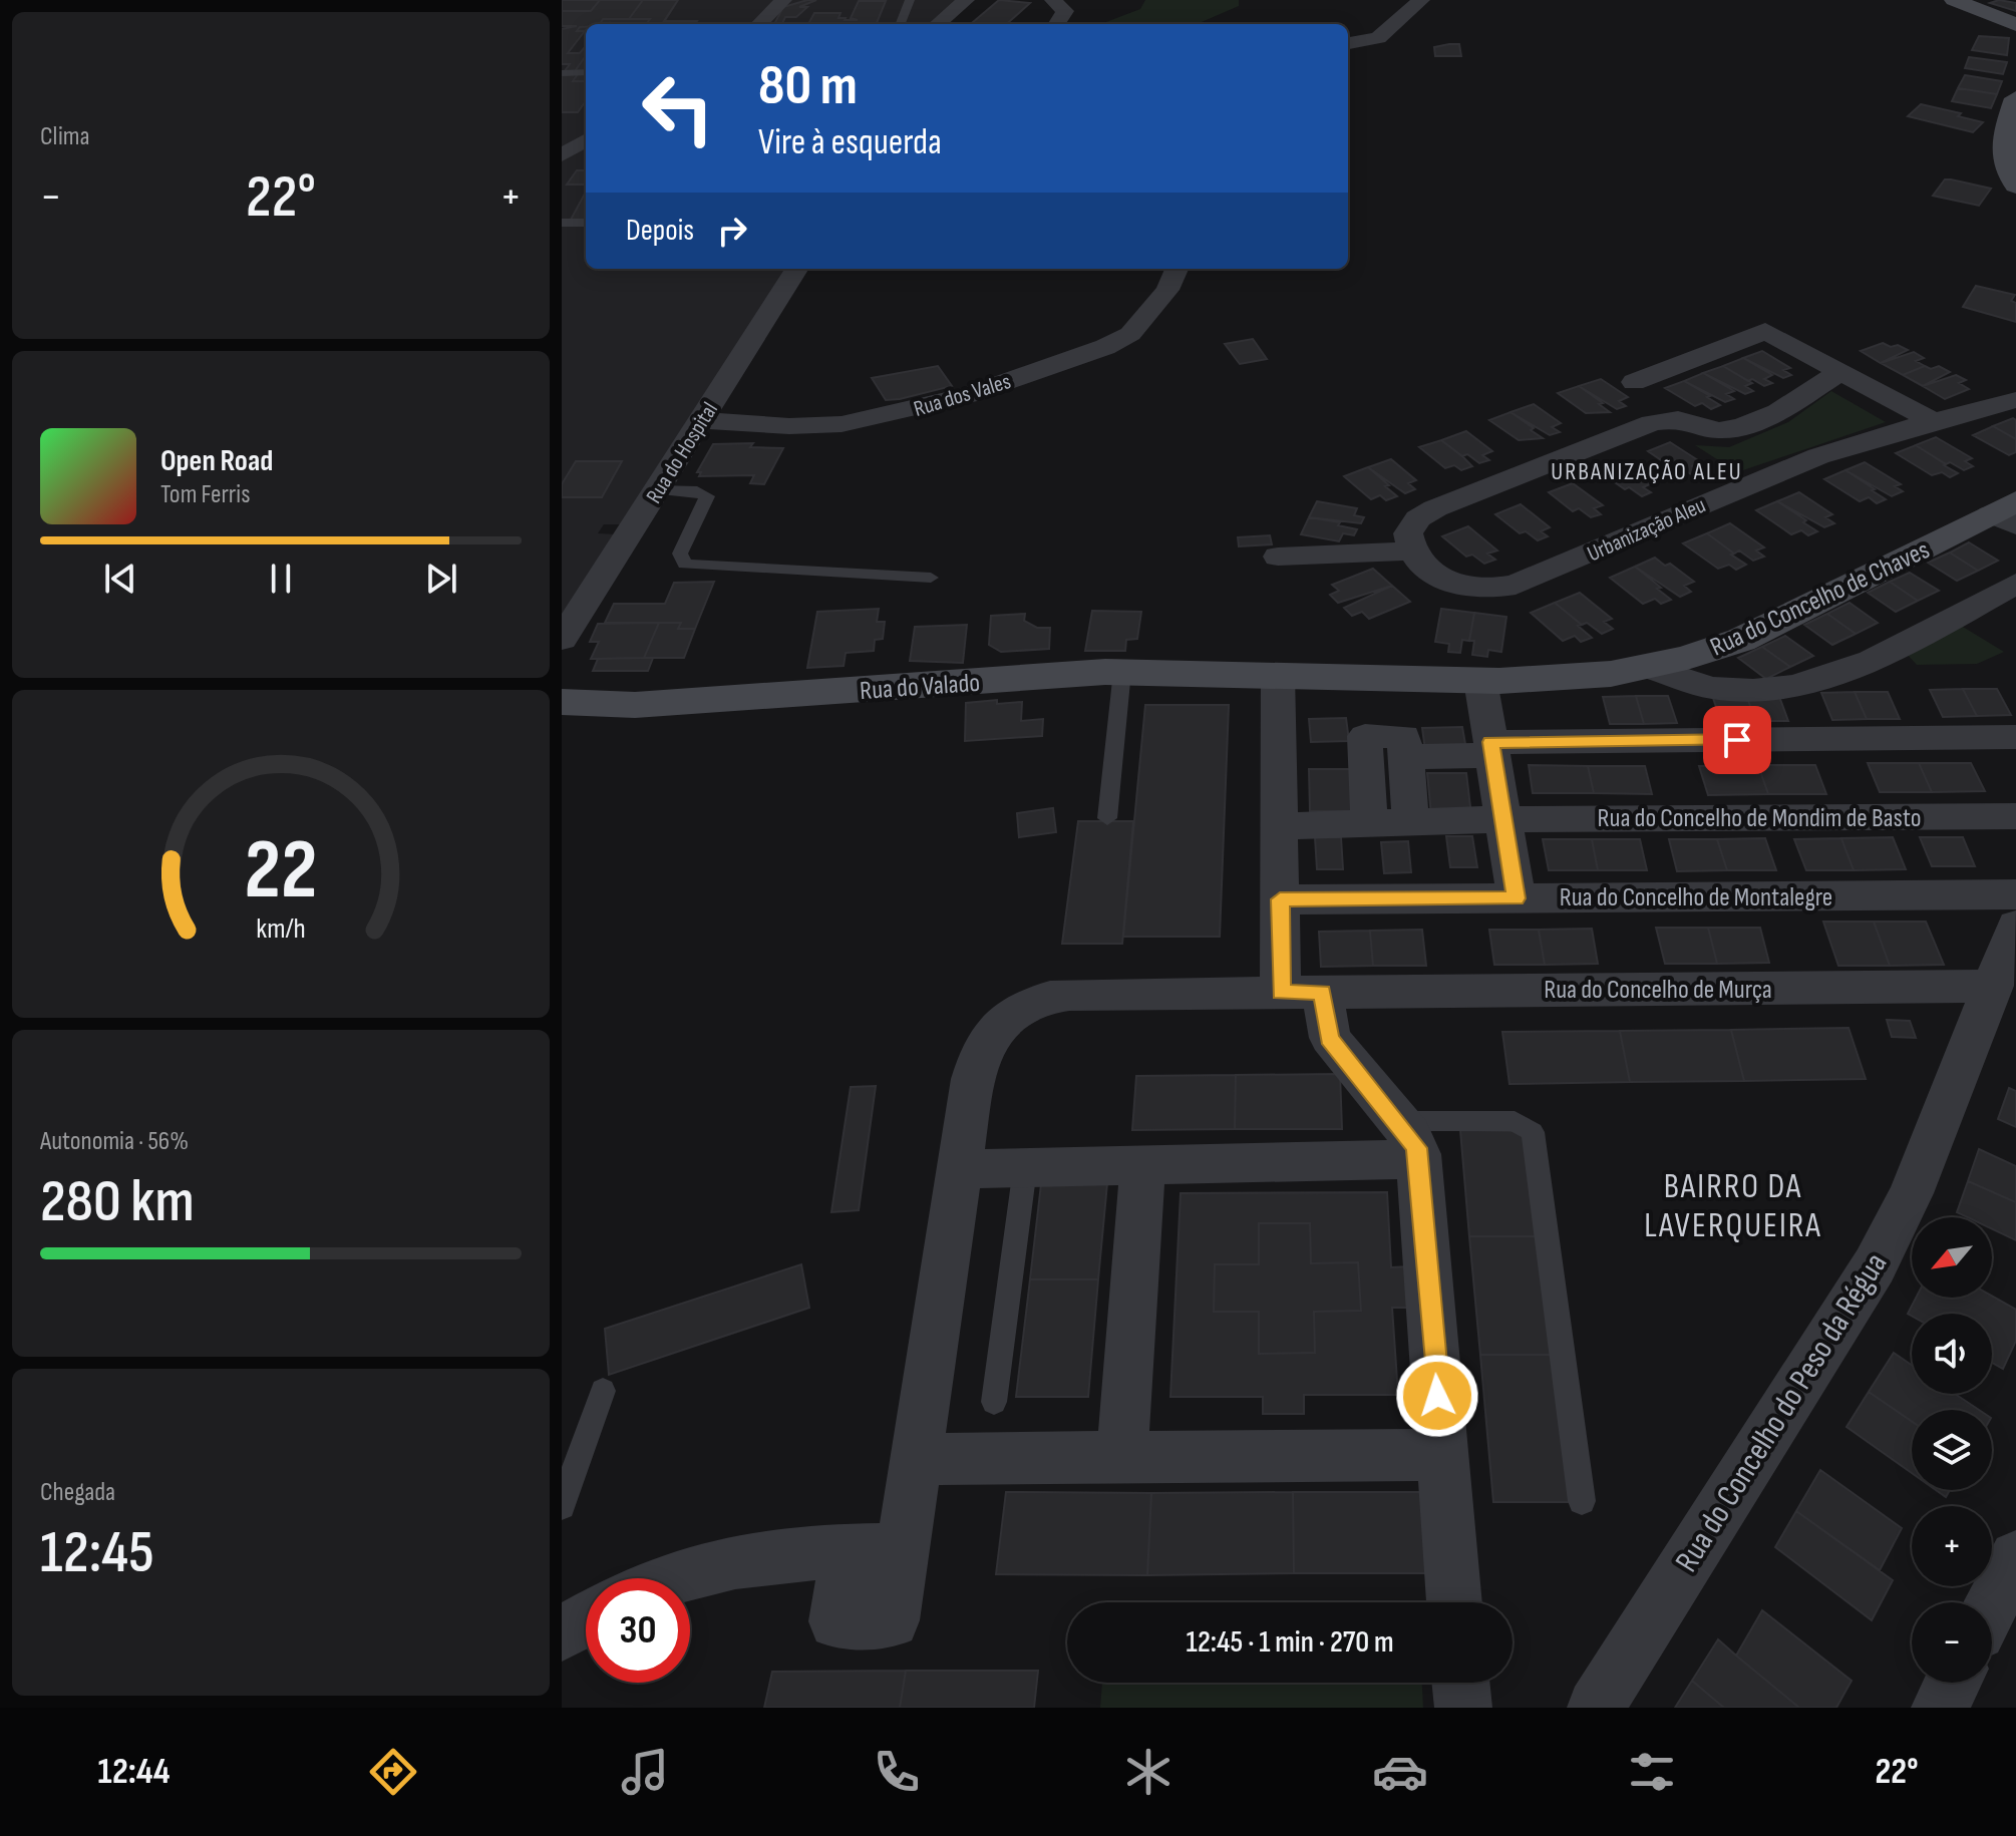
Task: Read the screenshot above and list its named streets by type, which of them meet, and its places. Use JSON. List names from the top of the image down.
{
  "streets": {
    "street": [
      "Rua dos Vales",
      "Rua do Hospital",
      "Urbanização Aleu",
      "Rua do Concelho de Chaves",
      "Rua do Valado",
      "Rua do Concelho de Mondim de Basto",
      "Rua do Concelho de Montalegre",
      "Rua do Concelho de Murça",
      "Rua do Concelho do Peso da Régua"
    ]
  },
  "crossings": [
    ["Rua dos Vales", "Rua do Hospital"],
    ["Rua do Concelho de Chaves", "Rua do Valado"],
    ["Rua do Concelho de Murça", "Rua do Concelho do Peso da Régua"]
  ],
  "districts": ["URBANIZAÇÃO ALEU", "BAIRRO DA LAVERQUEIRA"],
  "north": "bottom left",
  "page": {
    "tile": [
      "Clima",
      ["Autonomia · 56%", "280 km"],
      ["Chegada", "12:45"]
    ],
    "turn": ["80 m", "Vire à esquerda"],
    "heat": ["−", "22°", "+"],
    "then": "Depois",
    "song": ["Open Road", "Tom Ferris"],
    "map_buttons": ["+", "−"],
    "limit": "30",
    "trip": "12:45 · 1 min · 270 m",
    "tabs": ["12:44", "22°"],
    "gauge": ["22", "km/h"]
  }
}
